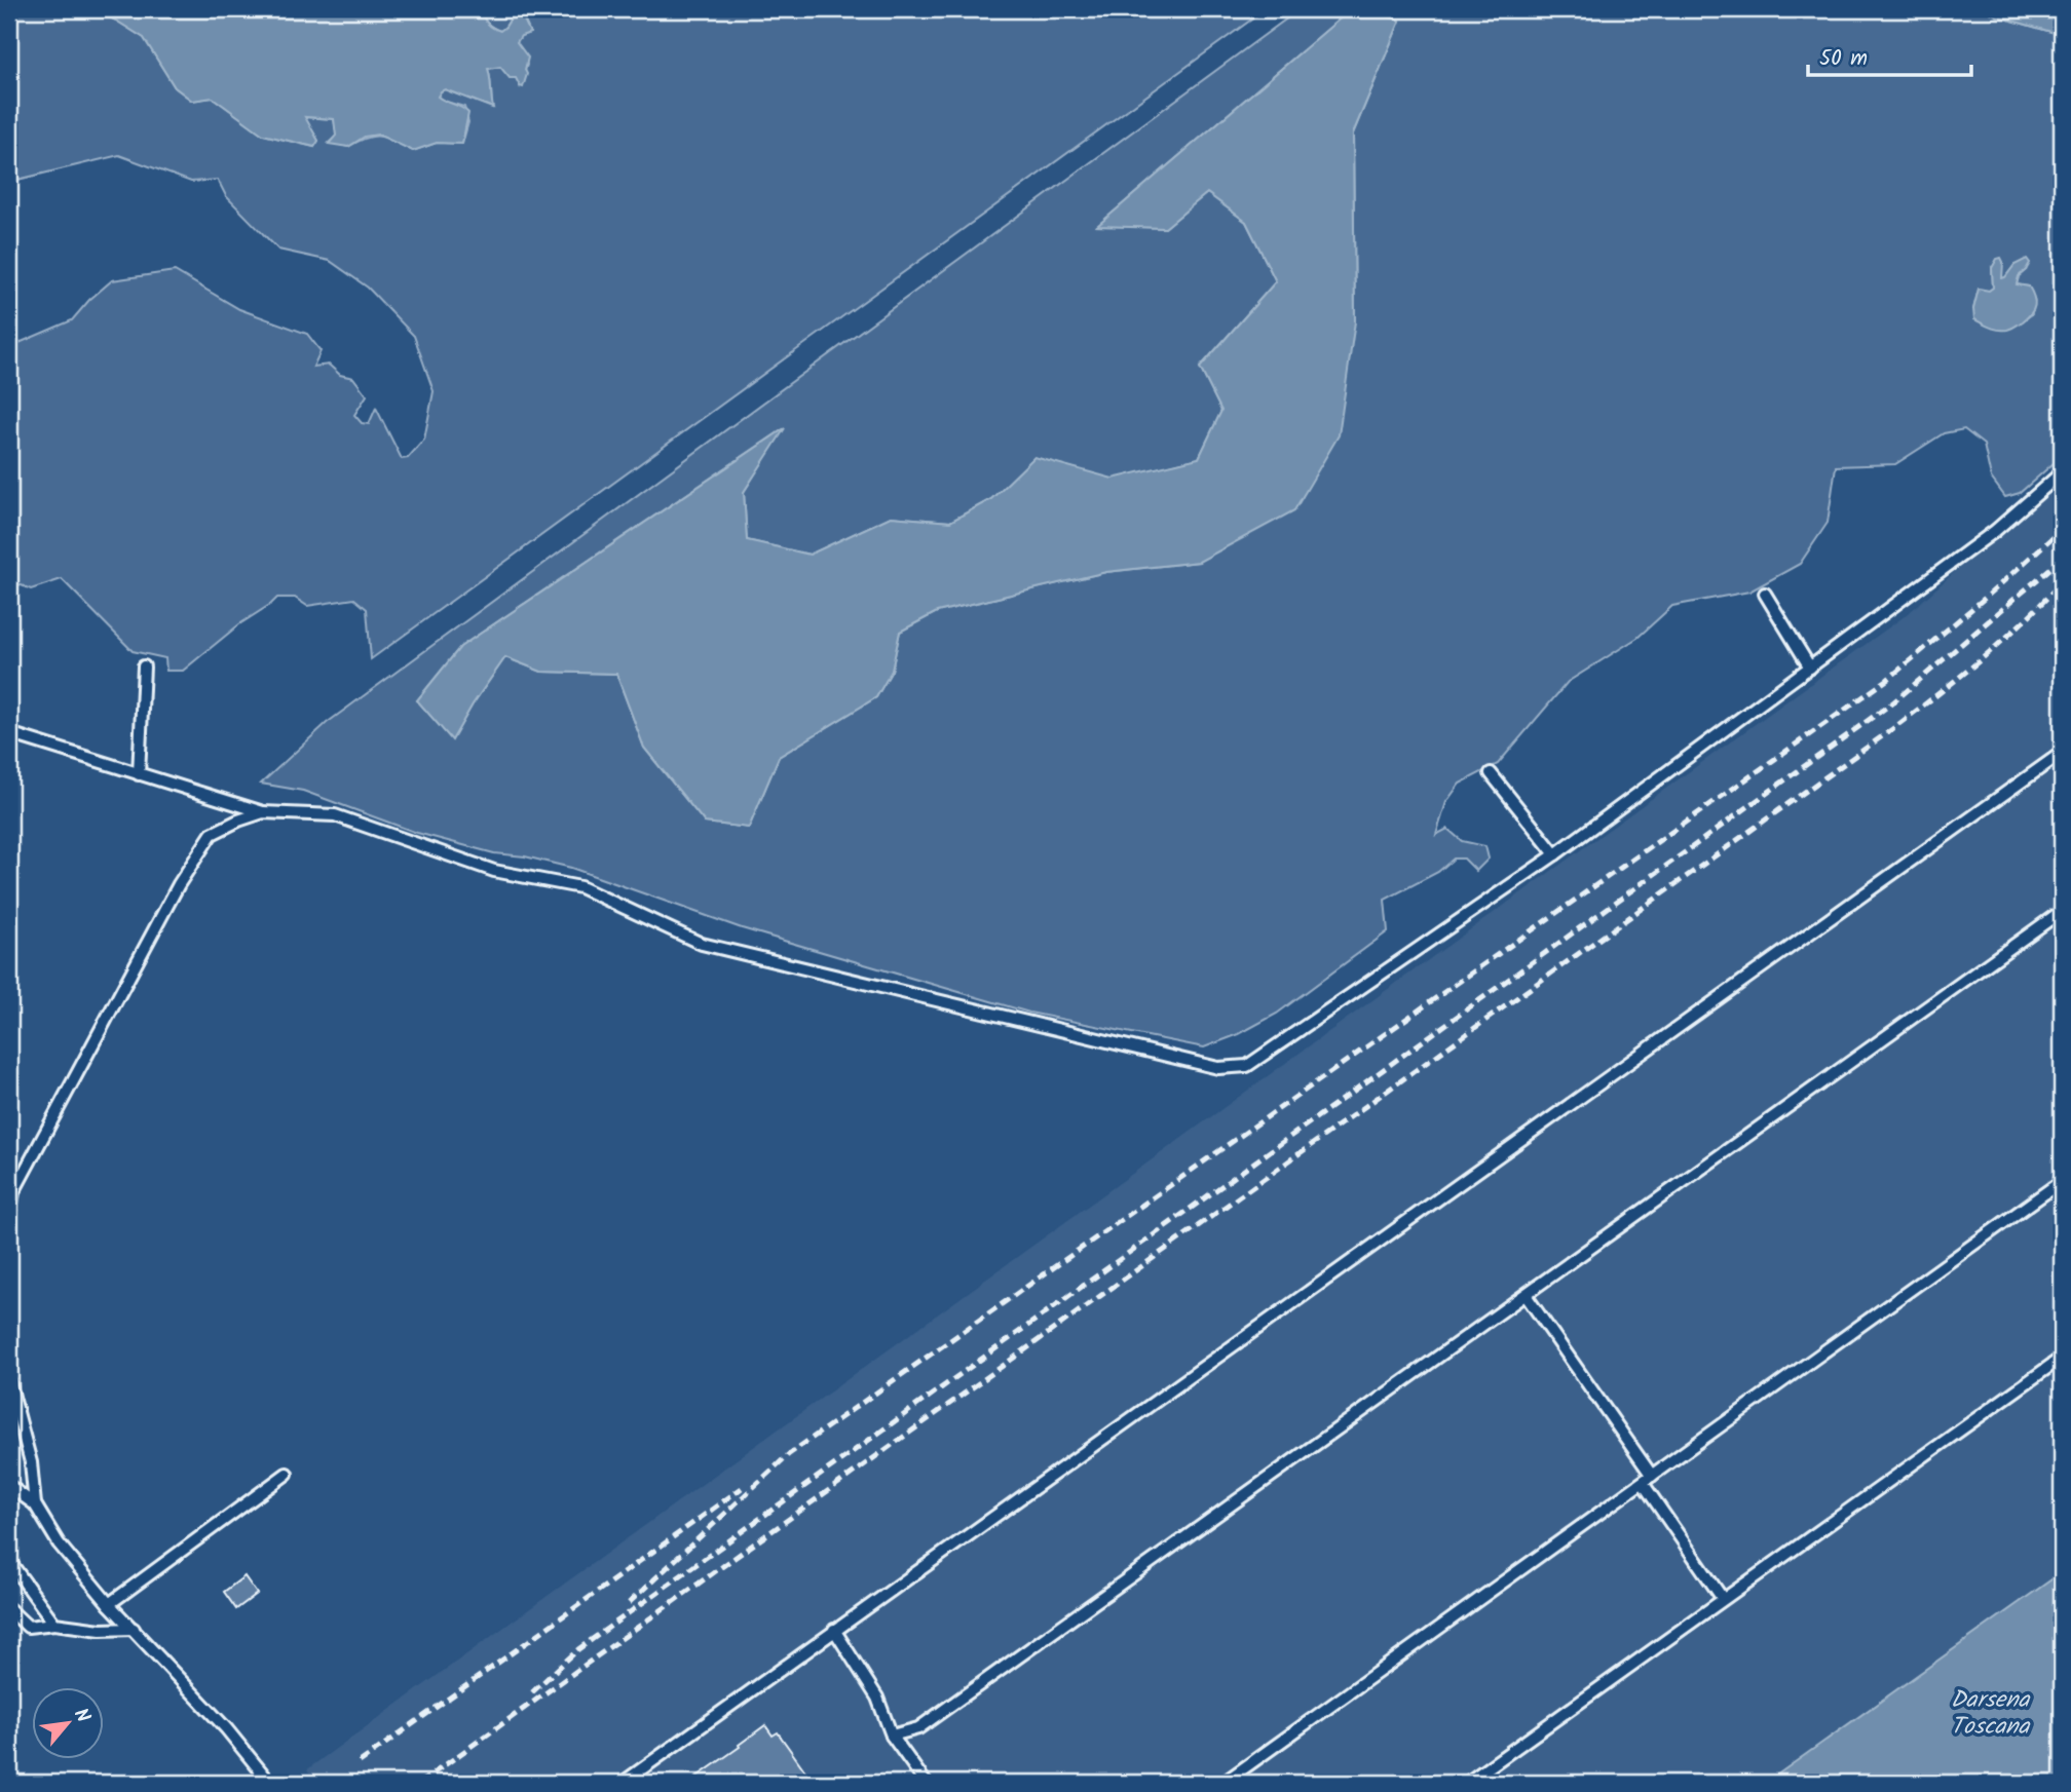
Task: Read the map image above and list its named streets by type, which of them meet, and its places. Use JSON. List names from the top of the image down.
{
  "water": ["Darsena Toscana"],
  "scale_bar": "50 m",
  "north": "top right"
}
